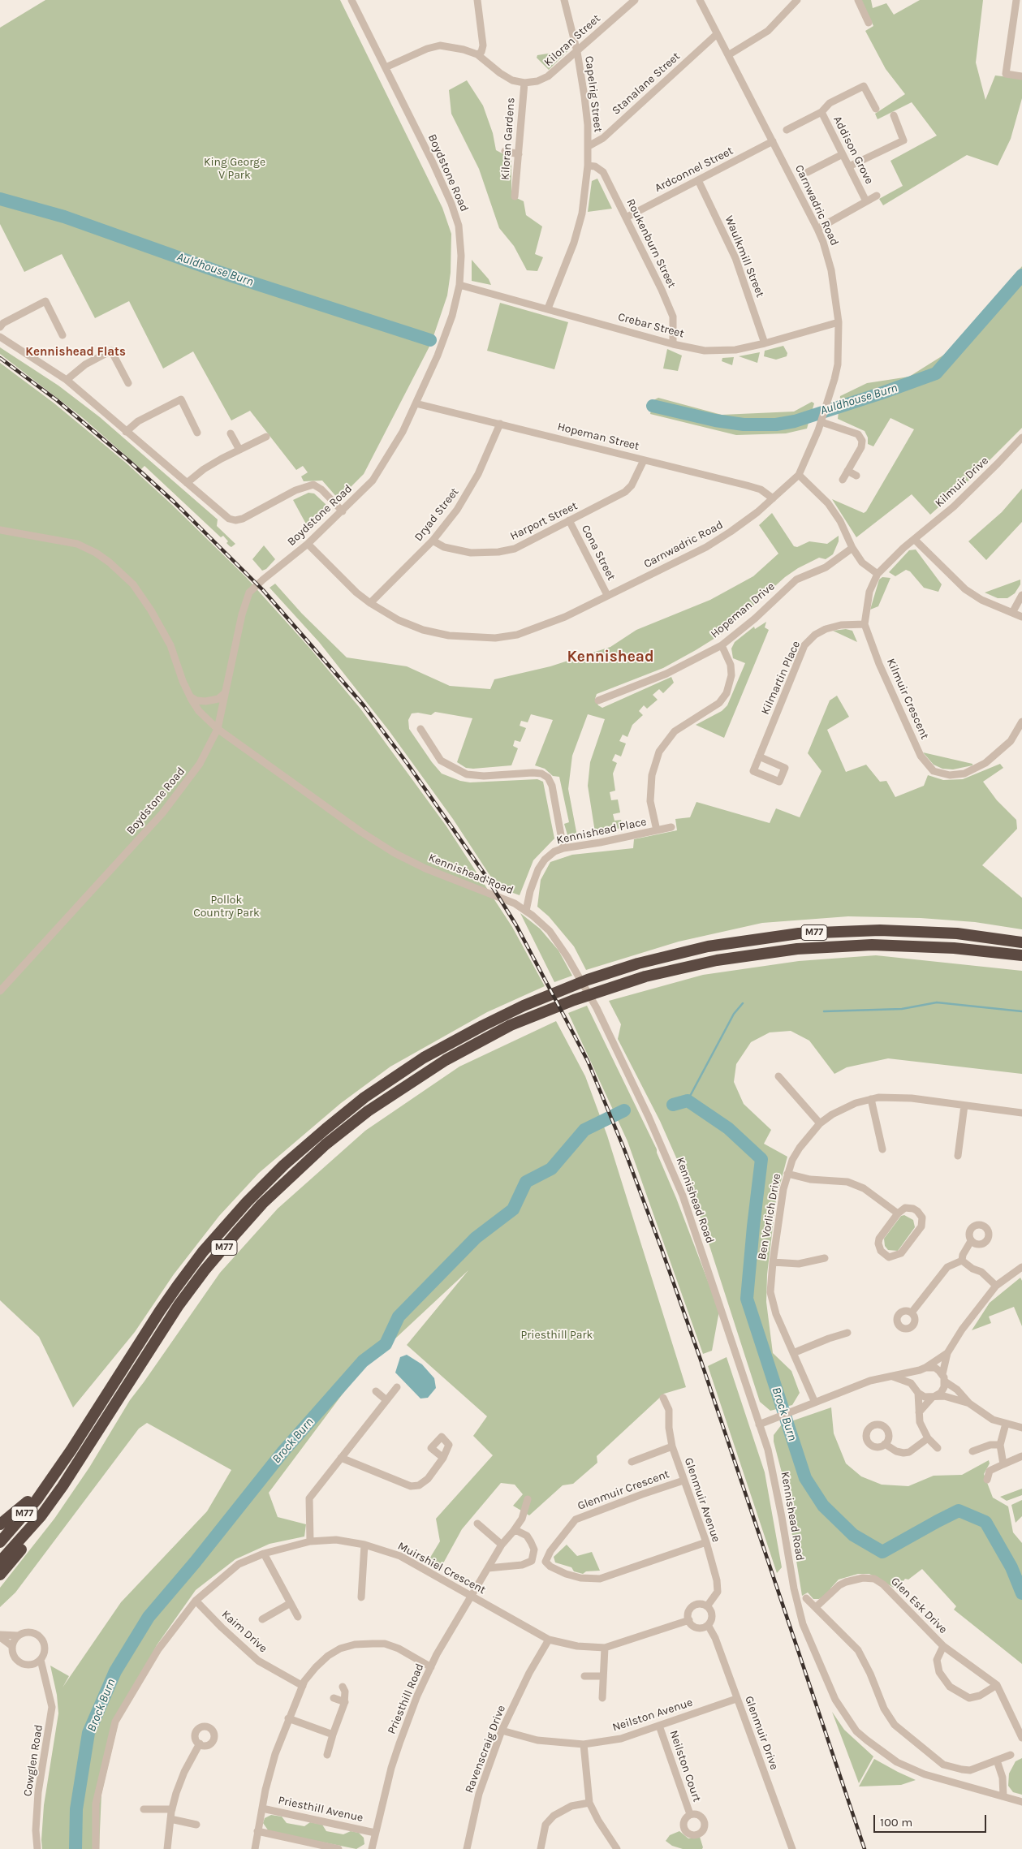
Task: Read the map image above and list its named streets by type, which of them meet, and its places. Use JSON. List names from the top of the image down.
{
  "streets": {
    "highway": ["M77"],
    "street": [
      "Kiloran Street",
      "Stanalane Street",
      "Capelrig Street",
      "Kiloran Gardens",
      "Addison Grove",
      "Ardconnel Street",
      "Boydstone Road",
      "Carnwadric Road",
      "Roukenburn Street",
      "Waulkmill Street",
      "Crebar Street",
      "Hopeman Street",
      "Kilmuir Drive",
      "Dryad Street",
      "Harport Street",
      "Cona Street",
      "Hopeman Drive",
      "Kilmartin Place",
      "Kilmuir Crescent",
      "Kennishead Place",
      "Kennishead Road",
      "Ben Vorlich Drive",
      "Glenmuir Crescent",
      "Glenmuir Avenue",
      "Muirshiel Crescent",
      "Glen Esk Drive",
      "Kaim Drive",
      "Priesthill Road",
      "Neilston Avenue",
      "Glenmuir Drive",
      "Ravenscraig Drive",
      "Cowglen Road",
      "Neilston Court",
      "Priesthill Avenue"
    ]
  },
  "crossings": [
    ["Kiloran Street", "Capelrig Street"],
    ["Kiloran Street", "Kiloran Gardens"],
    ["Stanalane Street", "Capelrig Street"],
    ["Stanalane Street", "Carnwadric Road"],
    ["Capelrig Street", "Roukenburn Street"],
    ["Capelrig Street", "Crebar Street"],
    ["Ardconnel Street", "Carnwadric Road"],
    ["Ardconnel Street", "Roukenburn Street"],
    ["Ardconnel Street", "Waulkmill Street"],
    ["Boydstone Road", "Carnwadric Road"],
    ["Boydstone Road", "Crebar Street"],
    ["Boydstone Road", "Hopeman Street"],
    ["Boydstone Road", "Kennishead Road"],
    ["Carnwadric Road", "Crebar Street"],
    ["Carnwadric Road", "Hopeman Street"],
    ["Carnwadric Road", "Dryad Street"],
    ["Carnwadric Road", "Cona Street"],
    ["Roukenburn Street", "Crebar Street"],
    ["Waulkmill Street", "Crebar Street"],
    ["Hopeman Street", "Dryad Street"],
    ["Hopeman Street", "Harport Street"],
    ["Kilmuir Drive", "Kilmuir Crescent"],
    ["Dryad Street", "Harport Street"],
    ["Harport Street", "Cona Street"],
    ["Kilmartin Place", "Kilmuir Crescent"],
    ["Kennishead Place", "Kennishead Road"],
    ["Glenmuir Crescent", "Glenmuir Avenue"],
    ["Glenmuir Avenue", "Muirshiel Crescent"],
    ["Glenmuir Avenue", "Glenmuir Drive"],
    ["Muirshiel Crescent", "Kaim Drive"],
    ["Muirshiel Crescent", "Priesthill Road"],
    ["Muirshiel Crescent", "Glenmuir Drive"],
    ["Muirshiel Crescent", "Ravenscraig Drive"],
    ["Priesthill Road", "Priesthill Avenue"],
    ["Neilston Avenue", "Glenmuir Drive"],
    ["Neilston Avenue", "Ravenscraig Drive"],
    ["Neilston Avenue", "Neilston Court"]
  ],
  "districts": ["Kennishead Flats", "Kennishead"],
  "water": ["Auldhouse Burn", "Brock Burn"],
  "parks": ["King George V Park", "Pollok Country Park", "Priesthill Park"],
  "scale_bar": "100 m"
}
